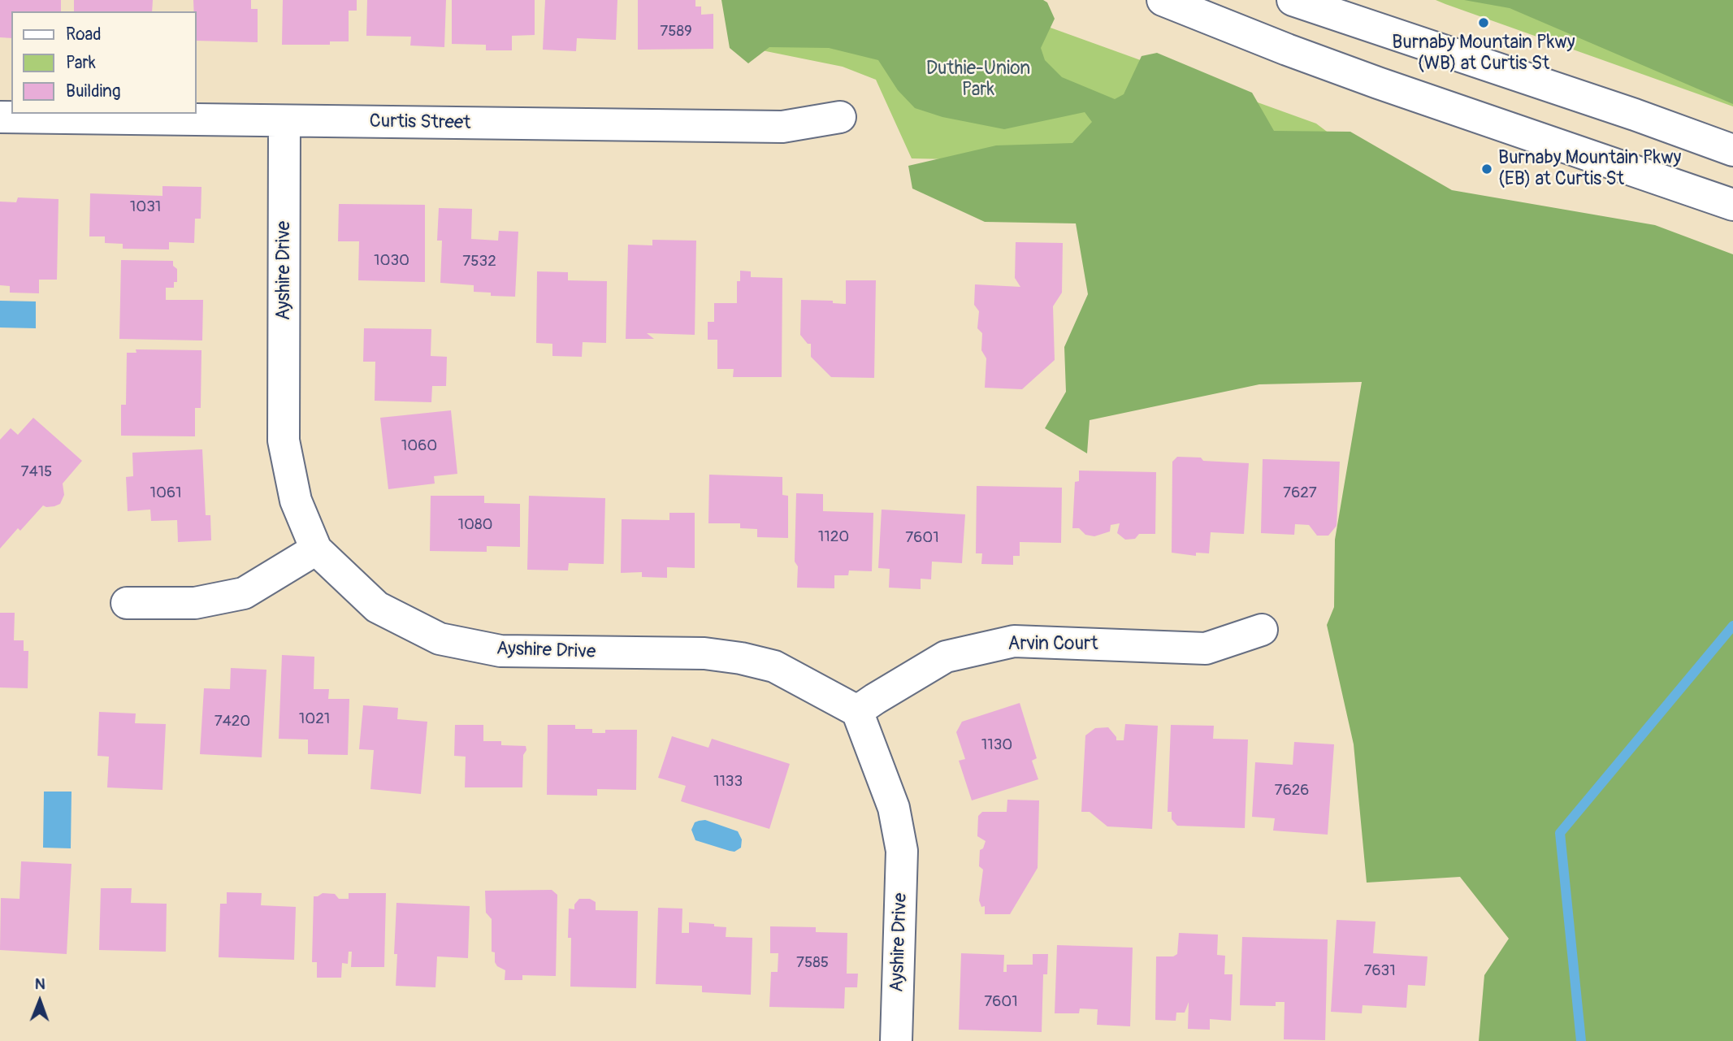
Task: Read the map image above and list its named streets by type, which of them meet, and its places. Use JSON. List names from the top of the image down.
{
  "streets": {
    "street": ["Curtis Street", "Ayshire Drive", "Arvin Court"]
  },
  "crossings": [
    ["Curtis Street", "Ayshire Drive"],
    ["Ayshire Drive", "Arvin Court"]
  ],
  "parks": ["Duthie-Union Park"],
  "places": ["Burnaby Mountain Pkwy (WB) at Curtis St", "Burnaby Mountain Pkwy (EB) at Curtis St"],
  "house_numbers": [
    "7589",
    "1031",
    "1030",
    "7532",
    "1060",
    "7415",
    "1061",
    "7627",
    "1080",
    "1120",
    "7601",
    "1021",
    "7420",
    "1130",
    "1133",
    "7626",
    "7585",
    "7631",
    "7601"
  ],
  "legend": ["Road", "Park", "Building"],
  "north": "top"
}
